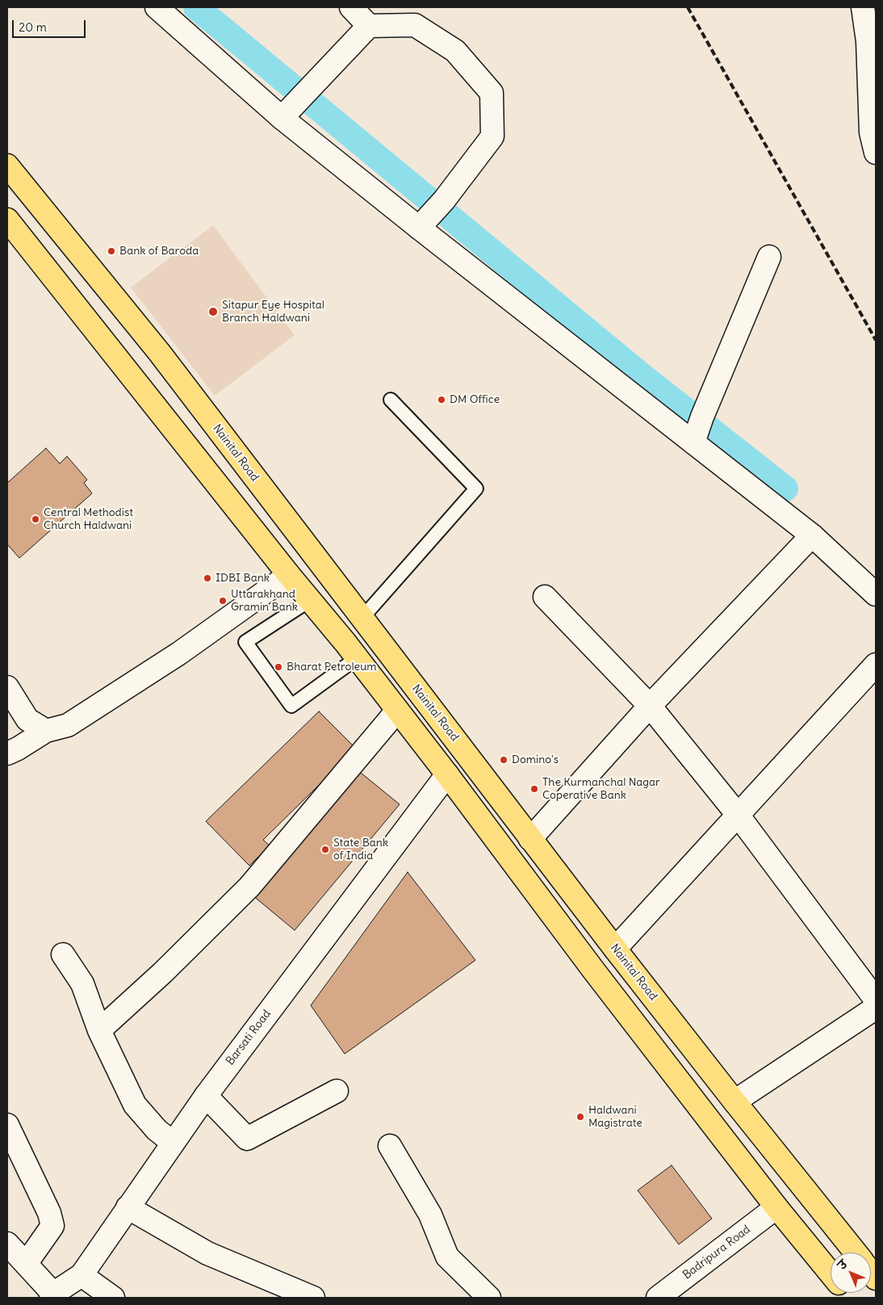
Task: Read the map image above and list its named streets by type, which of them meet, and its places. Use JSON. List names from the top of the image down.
{
  "streets": {
    "highway": ["Nainital Road"],
    "street": ["Barsati Road", "Badripura Road"]
  },
  "places": [
    "Bank of Baroda",
    "Sitapur Eye Hospital Branch Haldwani",
    "DM Office",
    "Central Methodist Church Haldwani",
    "IDBI Bank",
    "Uttarakhand Gramin Bank",
    "Bharat Petroleum",
    "Domino's",
    "The Kurmanchal Nagar Coperative Bank",
    "State Bank of India",
    "Haldwani Magistrate"
  ],
  "scale_bar": "20 m",
  "north": "top left"
}
